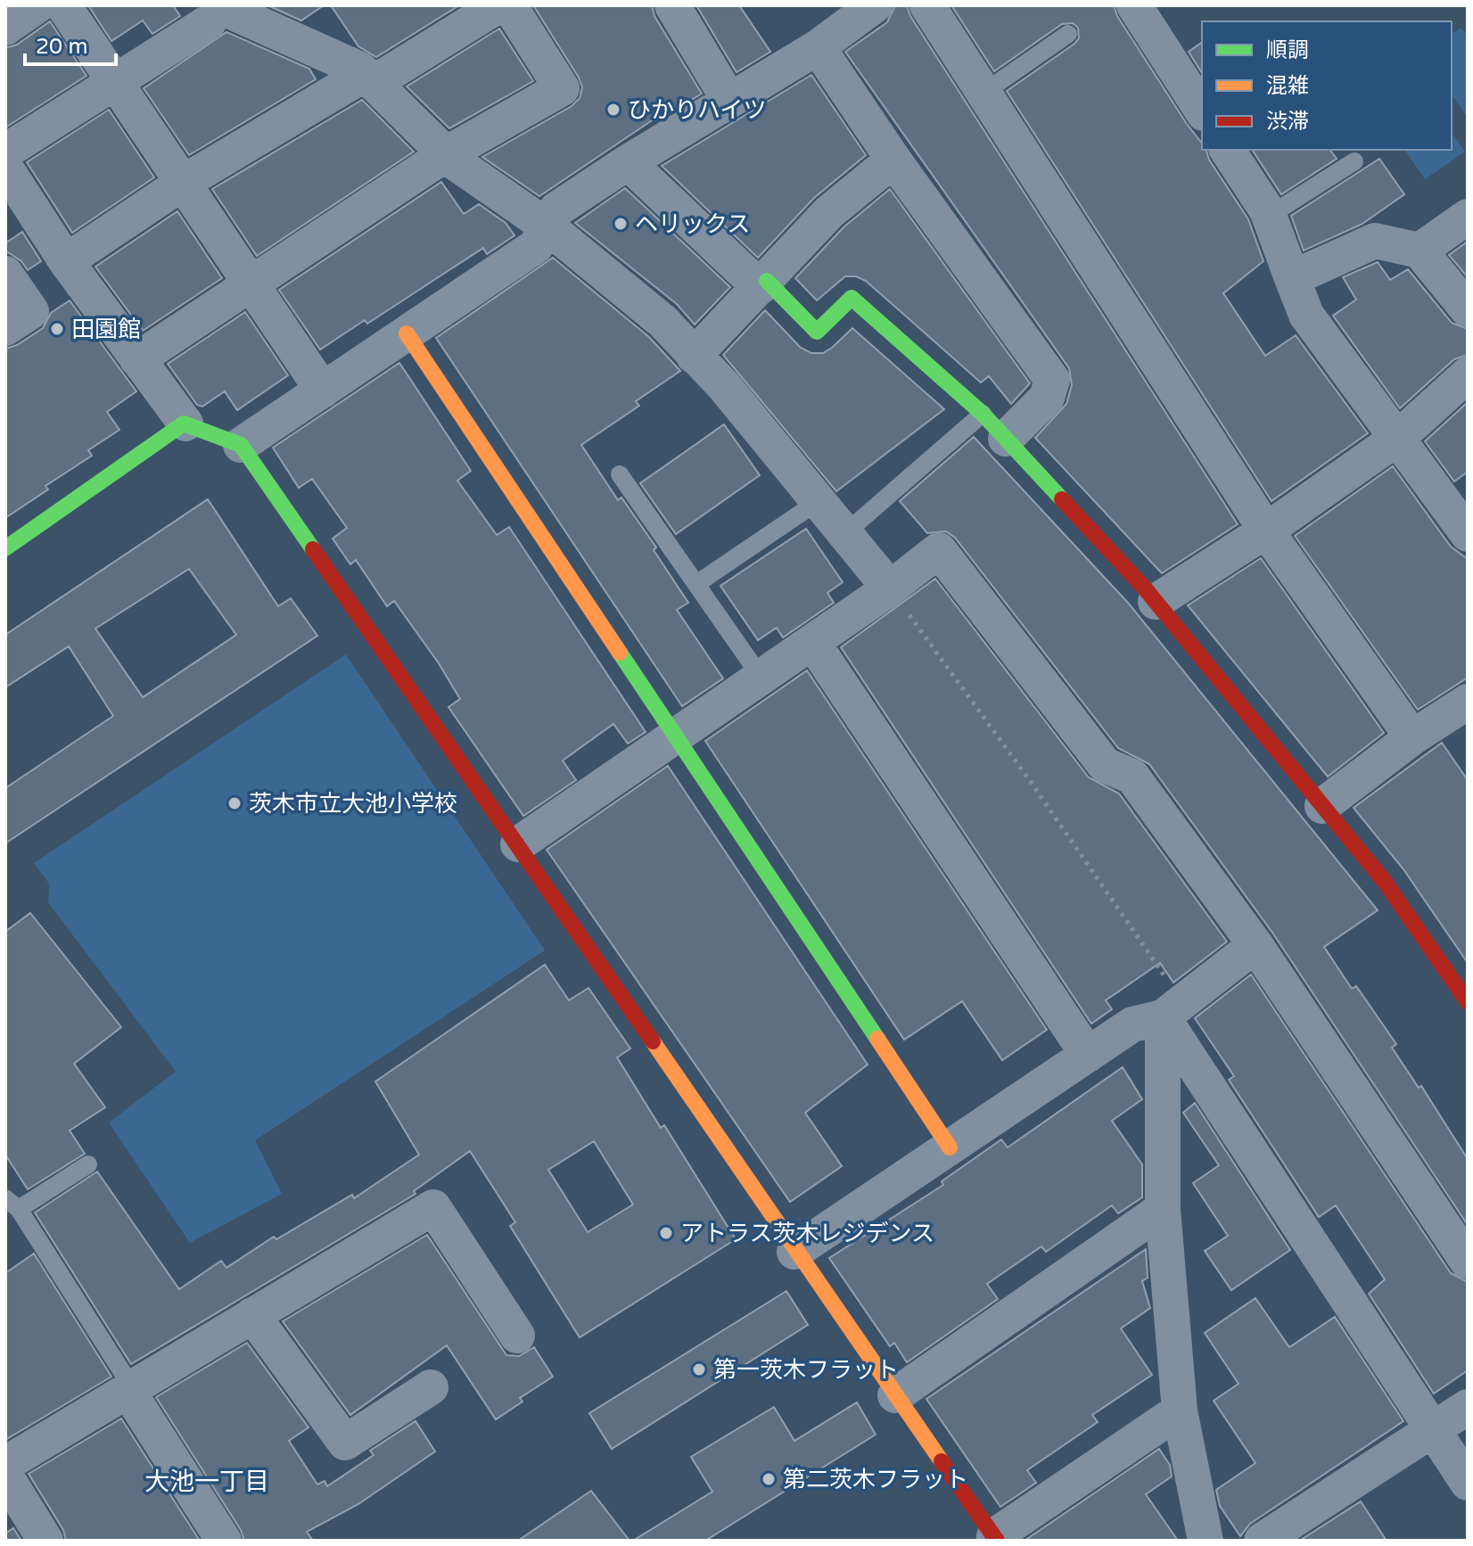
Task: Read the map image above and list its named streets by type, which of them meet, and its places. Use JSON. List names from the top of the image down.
{
  "districts": ["大池一丁目"],
  "places": [
    "ひかりハイツ",
    "ヘリックス",
    "田園館",
    "茨木市立大池小学校",
    "アトラス茨木レジデンス",
    "第一茨木フラット",
    "第二茨木フラット"
  ],
  "legend": ["順調", "混雑", "渋滞"],
  "scale_bar": "20 m"
}
